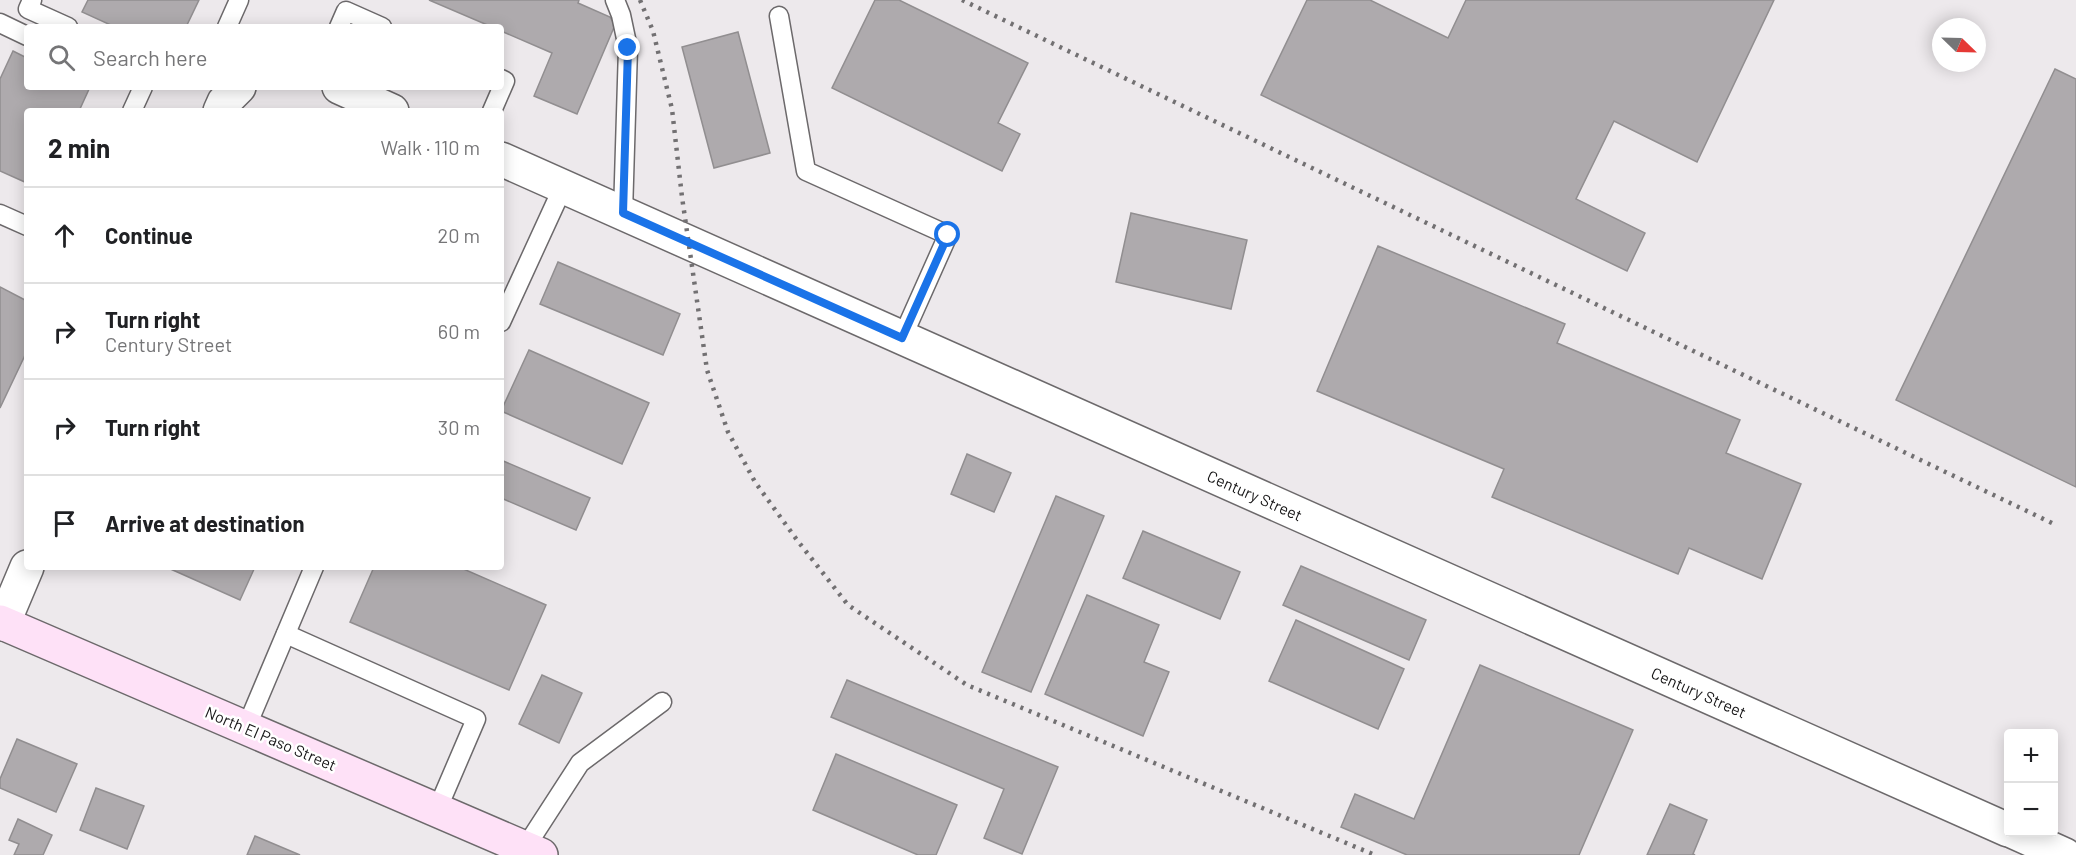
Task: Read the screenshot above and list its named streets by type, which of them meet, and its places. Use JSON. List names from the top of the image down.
{
  "streets": {
    "street": ["Century Street", "North El Paso Street"]
  },
  "north": "bottom right",
  "page": {
    "search": "Search here",
    "heading": ["2 min", "Walk · 110 m"],
    "list": [
      ["Continue", "20 m"],
      ["Turn right", "Century Street", "60 m"],
      ["Turn right", "30 m"],
      "Arrive at destination"
    ],
    "map_buttons": ["+", "−"]
  }
}
